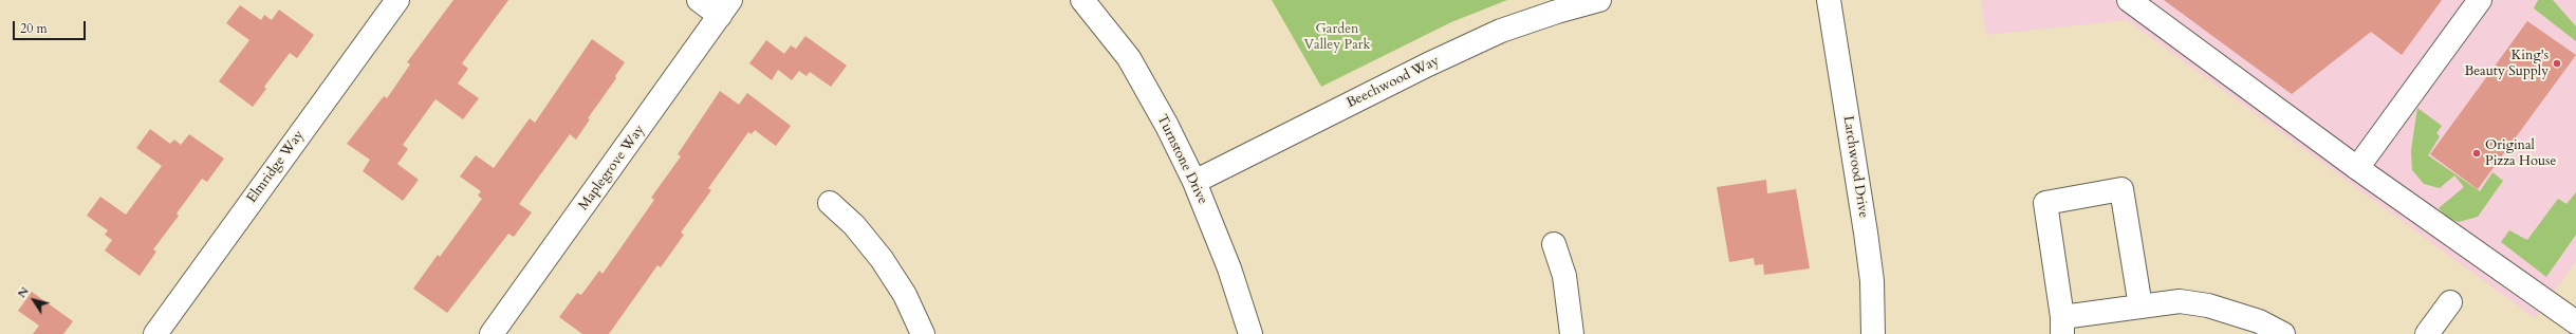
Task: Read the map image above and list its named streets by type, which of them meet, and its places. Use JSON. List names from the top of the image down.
{
  "streets": {
    "street": [
      "Beechwood Way",
      "Turnstone Drive",
      "Elmridge Way",
      "Larchwood Drive",
      "Maplegrove Way"
    ]
  },
  "crossings": [
    ["Beechwood Way", "Turnstone Drive"]
  ],
  "parks": ["Garden Valley Park"],
  "places": ["King's Beauty Supply", "Original Pizza House"],
  "scale_bar": "20 m",
  "north": "top left"
}
